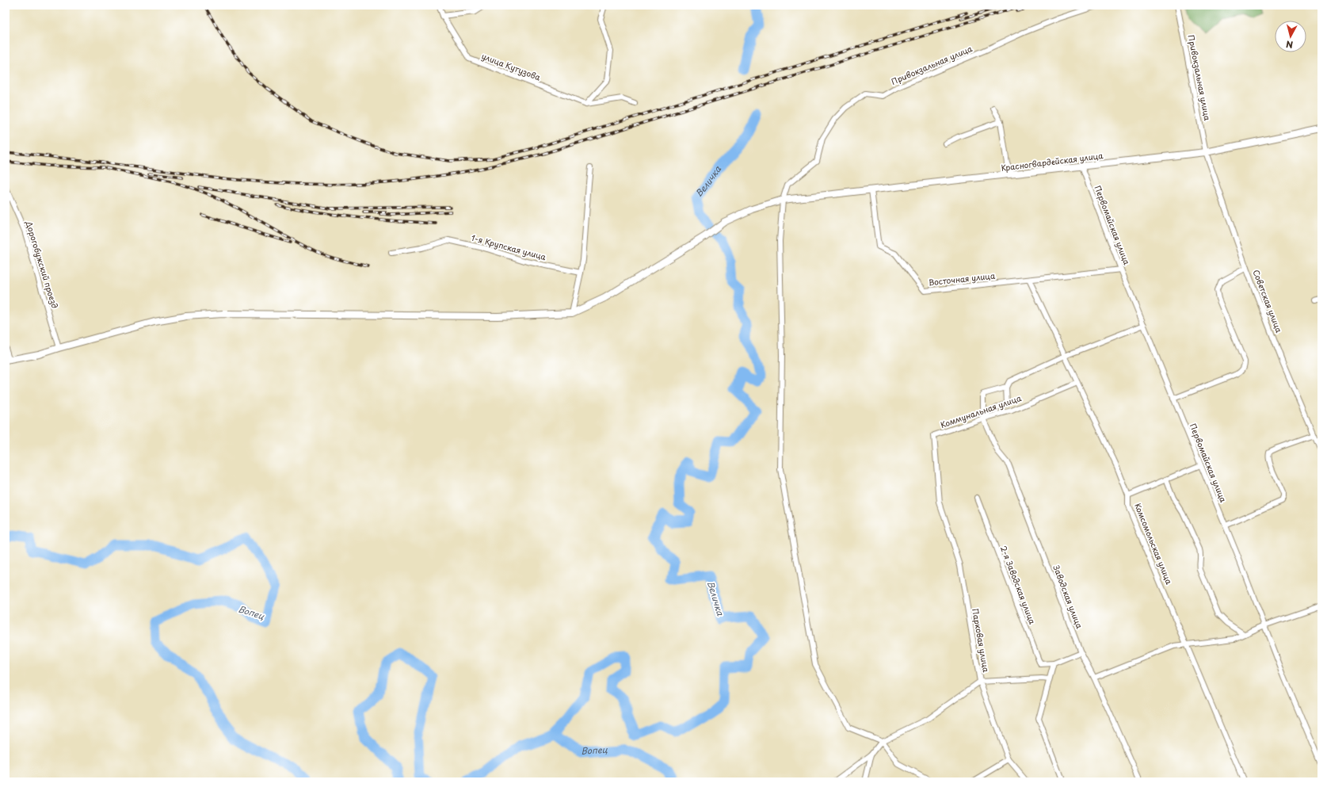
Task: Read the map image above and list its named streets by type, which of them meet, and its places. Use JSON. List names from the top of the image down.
{
  "streets": {
    "street": [
      "Привокзальная улица",
      "улица Кутузова",
      "Красногвардейская улица",
      "Первомайская улица",
      "1-я Крупская улица",
      "Дорогобужский проезд",
      "Восточная улица",
      "Советская улица",
      "Коммунальная улица",
      "Комсомольская улица",
      "2-я Заводская улица",
      "Заводская улица",
      "Парковая улица"
    ]
  },
  "crossings": [
    ["Привокзальная улица", "Красногвардейская улица"],
    ["Привокзальная улица", "Советская улица"],
    ["Привокзальная улица", "Парковая улица"],
    ["Красногвардейская улица", "Первомайская улица"],
    ["Красногвардейская улица", "Восточная улица"],
    ["Красногвардейская улица", "Советская улица"],
    ["Первомайская улица", "Восточная улица"],
    ["Восточная улица", "Комсомольская улица"],
    ["Коммунальная улица", "Комсомольская улица"],
    ["Коммунальная улица", "Заводская улица"],
    ["Коммунальная улица", "Парковая улица"],
    ["2-я Заводская улица", "Заводская улица"]
  ],
  "water": ["Величка", "Вопец"],
  "north": "bottom"
}
